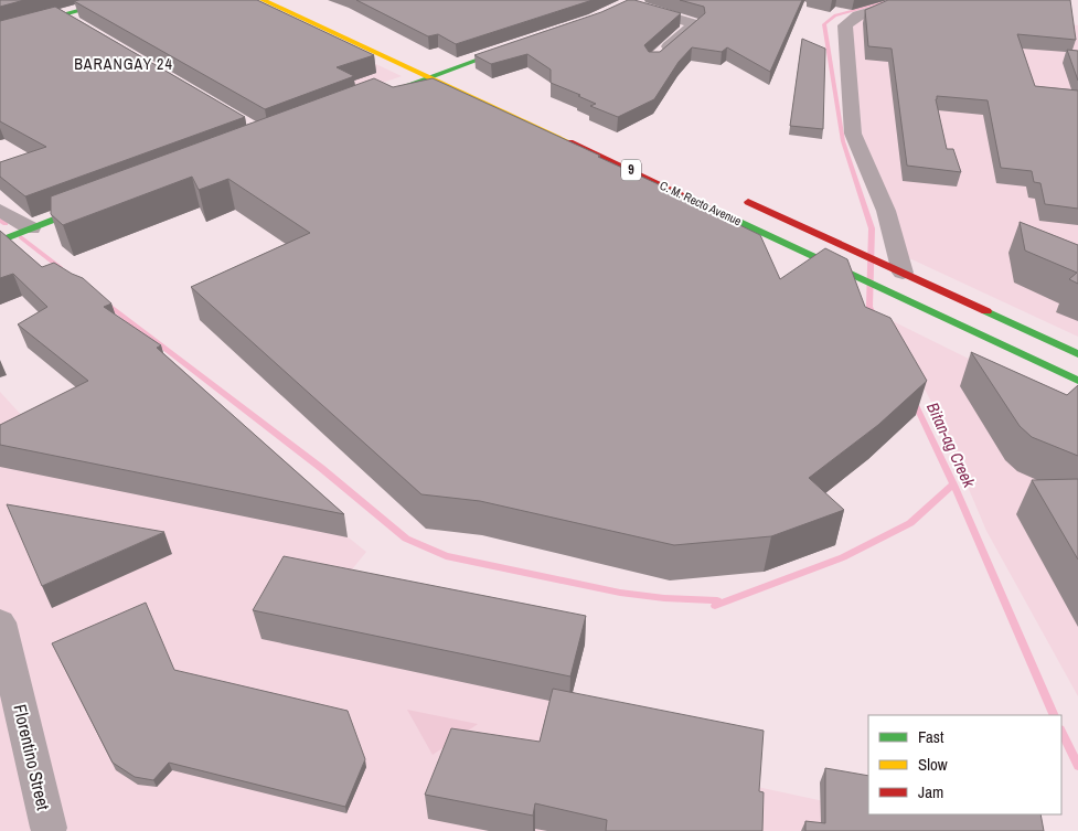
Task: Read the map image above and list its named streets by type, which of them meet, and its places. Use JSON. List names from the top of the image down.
{
  "streets": {
    "main road": ["9", "C. M. Recto Avenue"],
    "street": ["Florentino Street"]
  },
  "districts": ["BARANGAY 24"],
  "water": ["Bitan-ag Creek"],
  "legend": ["Fast", "Slow", "Jam"]
}
